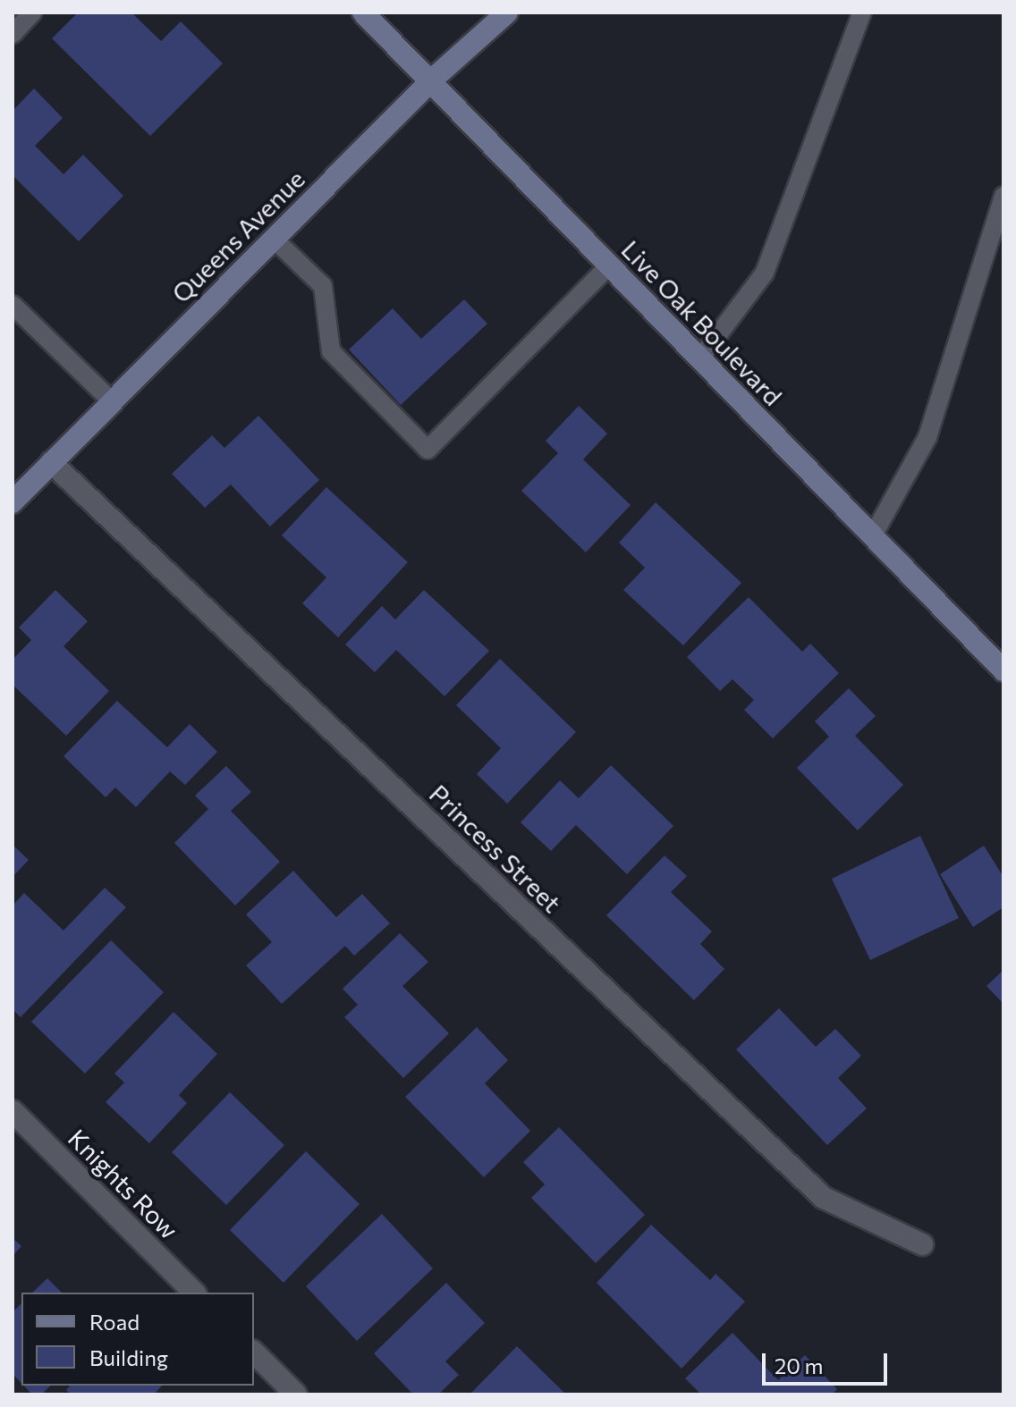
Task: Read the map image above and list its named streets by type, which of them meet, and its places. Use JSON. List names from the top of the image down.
{
  "streets": {
    "main road": ["Queens Avenue", "Live Oak Boulevard"],
    "street": ["Princess Street", "Knights Row"]
  },
  "crossings": [
    ["Queens Avenue", "Live Oak Boulevard"],
    ["Queens Avenue", "Princess Street"]
  ],
  "legend": ["Road", "Building"],
  "scale_bar": "20 m"
}
